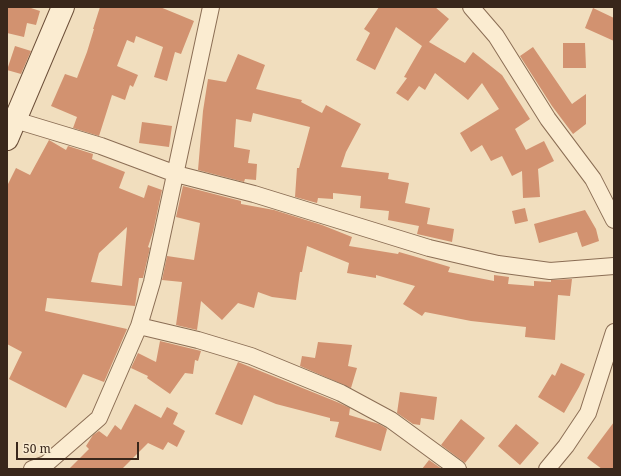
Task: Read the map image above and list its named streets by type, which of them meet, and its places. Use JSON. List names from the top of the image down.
{
  "scale_bar": "50 m"
}
